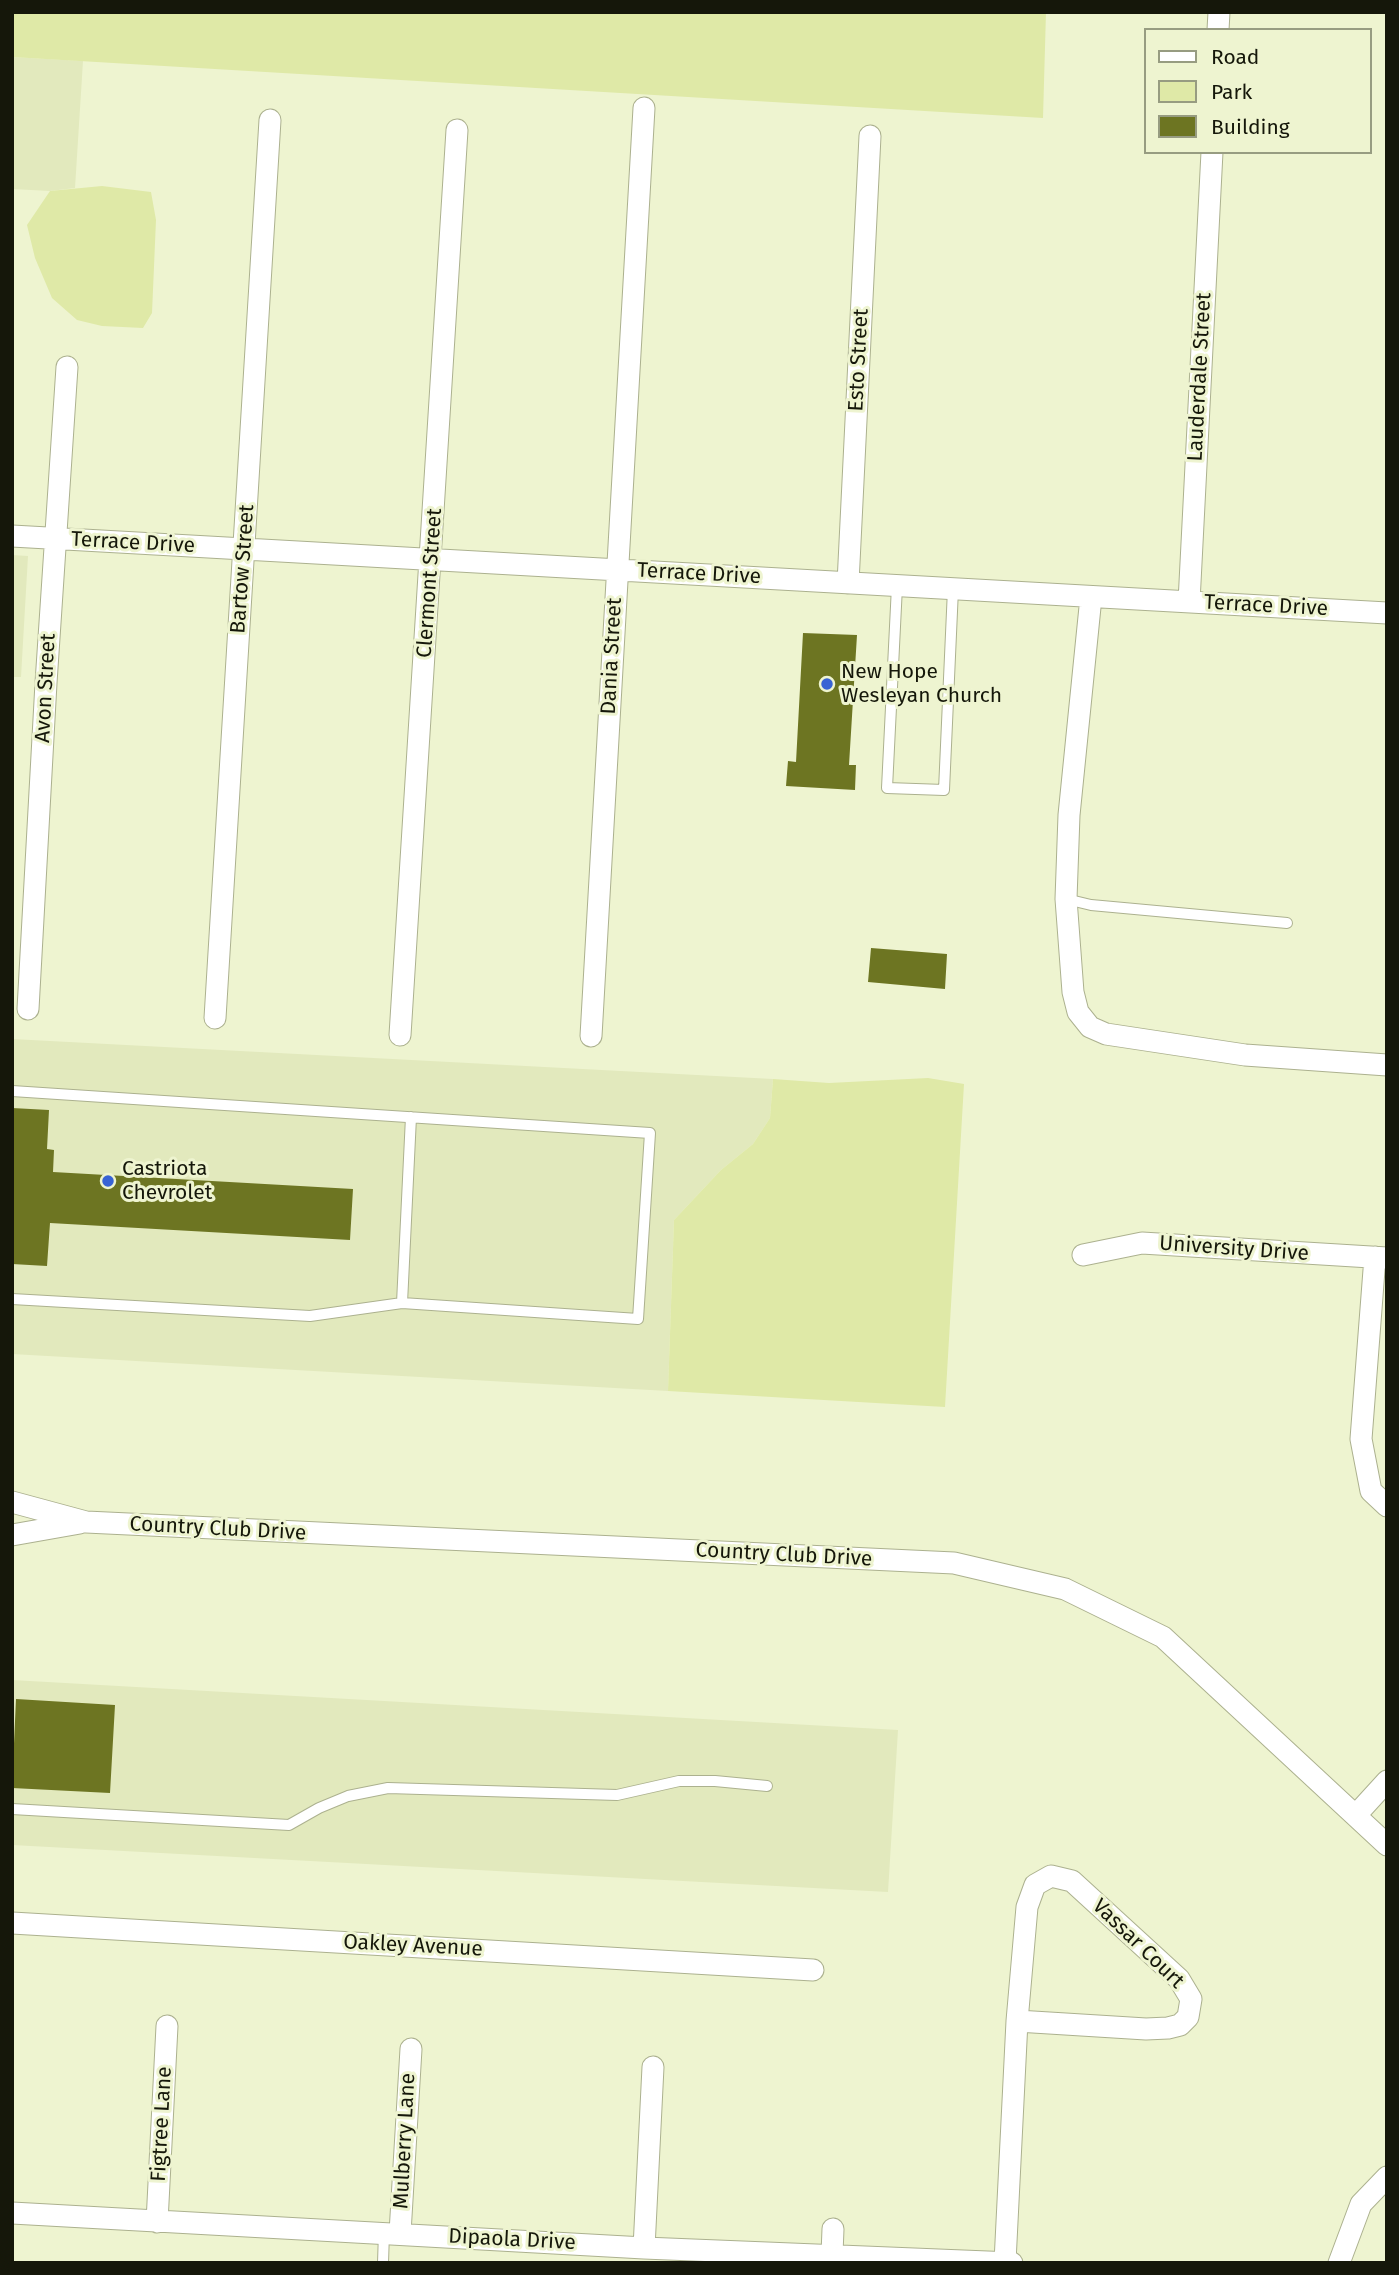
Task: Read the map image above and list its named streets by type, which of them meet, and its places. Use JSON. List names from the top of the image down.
{
  "streets": {
    "street": [
      "Esto Street",
      "Lauderdale Street",
      "Terrace Drive",
      "Bartow Street",
      "Clermont Street",
      "Dania Street",
      "Avon Street",
      "University Drive",
      "Country Club Drive",
      "Vassar Court",
      "Oakley Avenue",
      "Figtree Lane",
      "Mulberry Lane",
      "Dipaola Drive"
    ]
  },
  "crossings": [
    ["Esto Street", "Terrace Drive"],
    ["Lauderdale Street", "Terrace Drive"],
    ["Terrace Drive", "Bartow Street"],
    ["Terrace Drive", "Clermont Street"],
    ["Terrace Drive", "Dania Street"],
    ["Terrace Drive", "Avon Street"],
    ["Vassar Court", "Dipaola Drive"],
    ["Figtree Lane", "Dipaola Drive"],
    ["Mulberry Lane", "Dipaola Drive"]
  ],
  "places": ["New Hope Wesleyan Church", "Castriota Chevrolet"],
  "legend": ["Road", "Park", "Building"]
}
